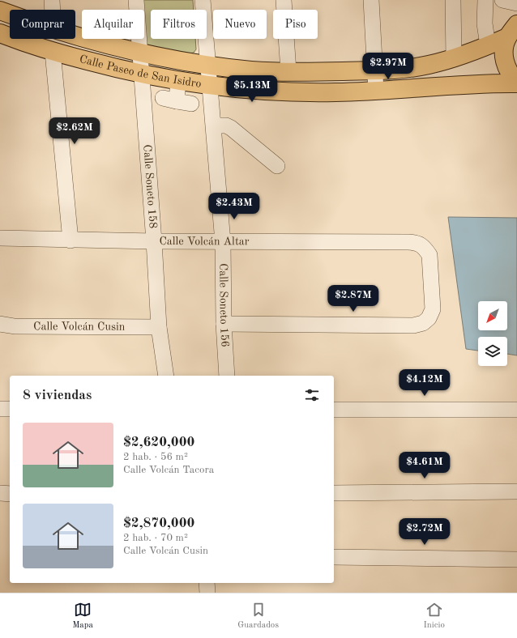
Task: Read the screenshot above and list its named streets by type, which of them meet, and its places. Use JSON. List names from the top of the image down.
{
  "streets": {
    "main road": ["Calle Paseo de San Isidro"],
    "street": [
      "Calle Soneto 158",
      "Calle Volcán Altar",
      "Calle Soneto 156",
      "Calle Volcán Cusin"
    ]
  },
  "crossings": [
    ["Calle Paseo de San Isidro", "Calle Soneto 158"],
    ["Calle Paseo de San Isidro", "Calle Soneto 156"],
    ["Calle Soneto 158", "Calle Volcán Altar"],
    ["Calle Soneto 158", "Calle Volcán Cusin"],
    ["Calle Volcán Altar", "Calle Soneto 156"]
  ],
  "north": "bottom left",
  "page": {
    "chip": [
      "Comprar",
      "Alquilar",
      "Filtros",
      "Nuevo",
      "Piso"
    ],
    "price": [
      "$2.97M",
      "$5.13M",
      "$2.62M",
      "$2.43M",
      "$2.87M",
      "$4.12M",
      "$4.61M",
      "$2.72M"
    ],
    "heading": "8 viviendas",
    "list": [
      {
        "name": "$2,620,000",
        "note": "2 hab. · 56 m² · Calle Volcán Tacora"
      },
      {
        "name": "$2,870,000",
        "note": "2 hab. · 70 m² · Calle Volcán Cusin"
      }
    ],
    "tabs": ["Mapa", "Guardados", "Inicio"]
  }
}
